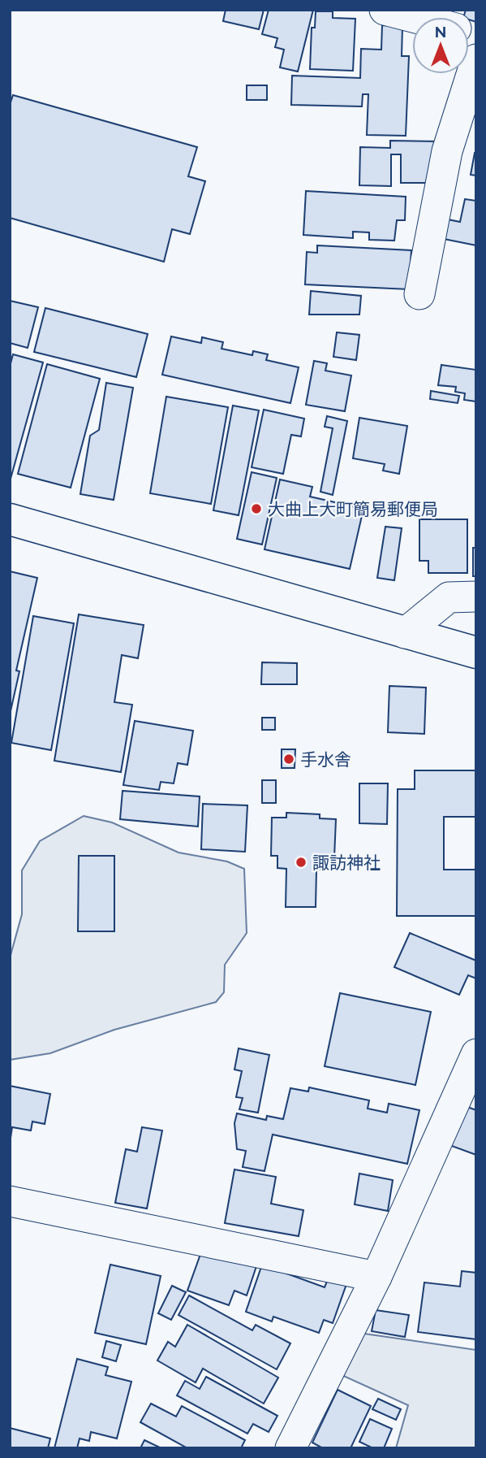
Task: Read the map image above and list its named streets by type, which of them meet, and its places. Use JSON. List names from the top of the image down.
{
  "places": ["大曲上大町簡易郵便局", "手水舎", "諏訪神社"],
  "north": "top"
}
